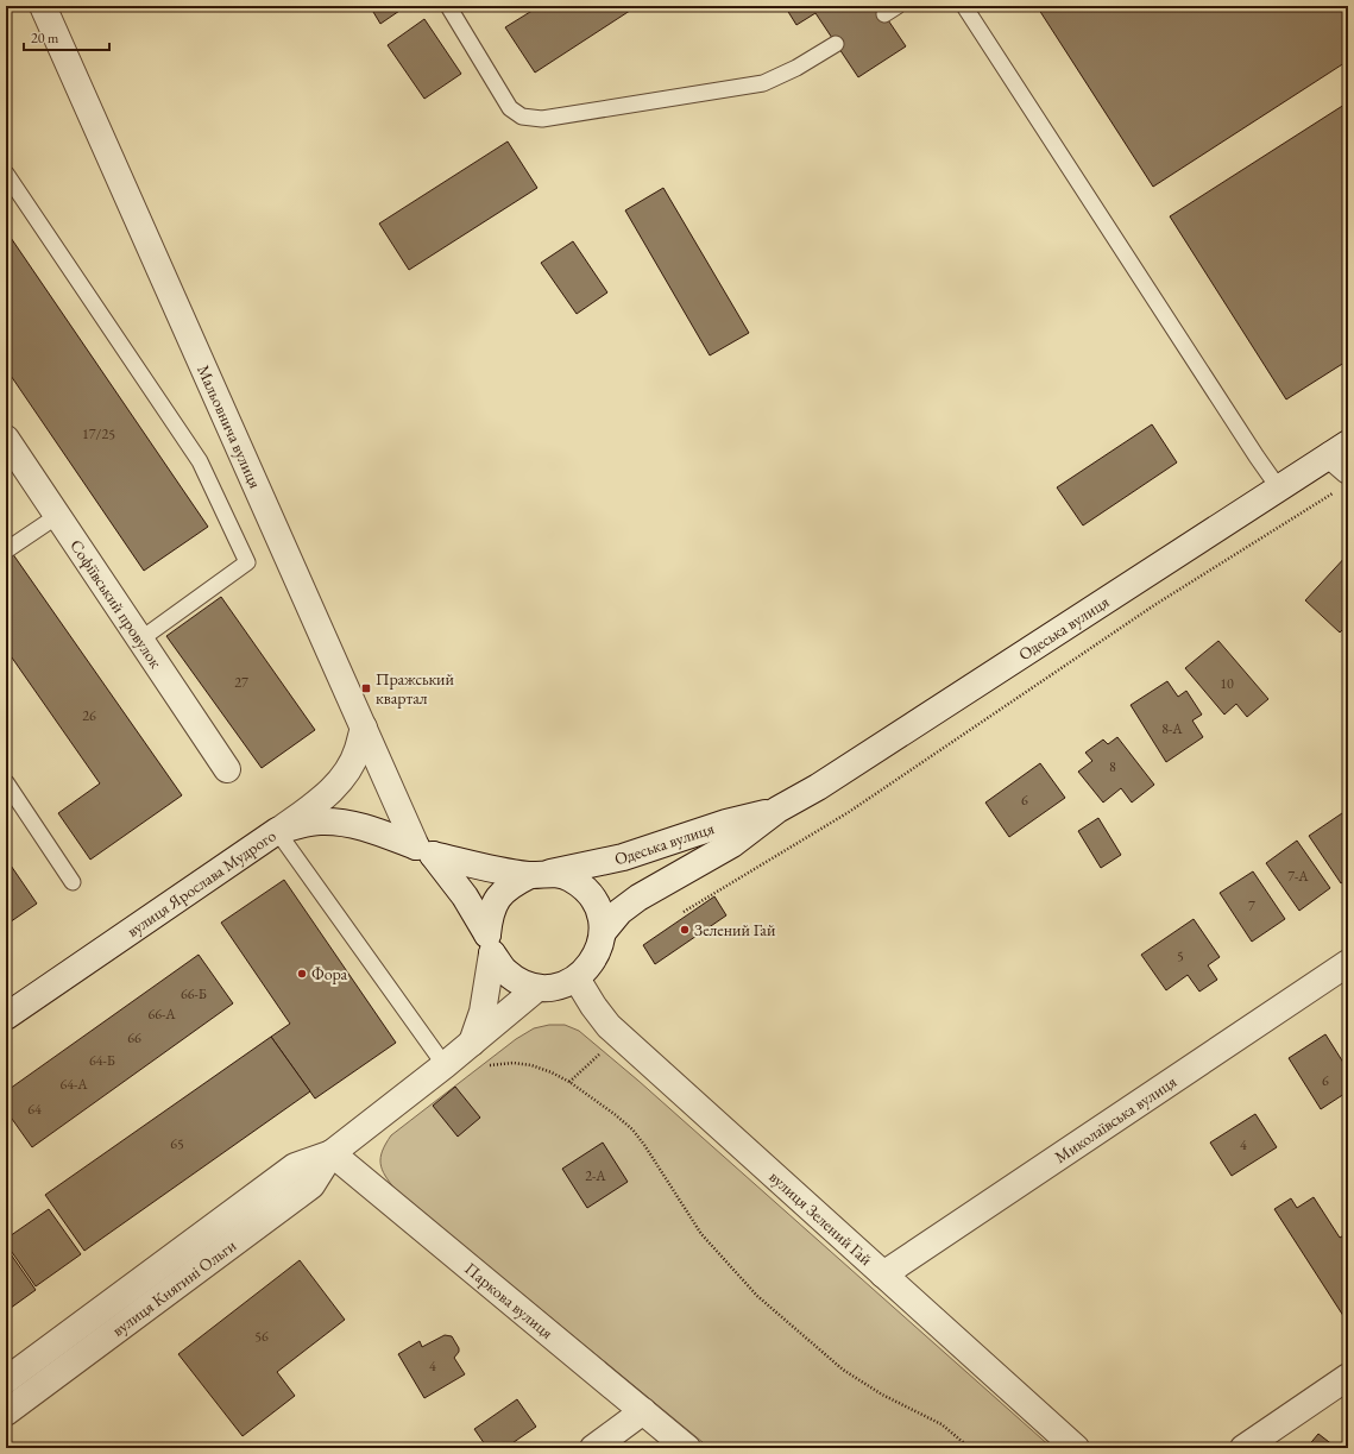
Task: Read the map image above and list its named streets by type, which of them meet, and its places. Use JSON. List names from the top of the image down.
{
  "streets": {
    "street": [
      "Мальовнича вулиця",
      "Софіївський провулок",
      "Одеська вулиця",
      "вулиця Ярослава Мудрого",
      "Миколаївська вулиця",
      "вулиця Зелений Гай",
      "вулиця Княгині Ольги",
      "Паркова вулиця"
    ]
  },
  "crossings": [
    ["Мальовнича вулиця", "вулиця Ярослава Мудрого"],
    ["Одеська вулиця", "вулиця Зелений Гай"],
    ["Одеська вулиця", "вулиця Княгині Ольги"],
    ["Миколаївська вулиця", "вулиця Зелений Гай"],
    ["вулиця Зелений Гай", "вулиця Княгині Ольги"],
    ["вулиця Княгині Ольги", "Паркова вулиця"]
  ],
  "places": {
    "transit": ["Пражський квартал"],
    "other": ["Зелений Гай", "Фора"]
  },
  "house_numbers": [
    "17/25",
    "27",
    "10",
    "26",
    "8-А",
    "8",
    "6",
    "7-А",
    "7",
    "5",
    "66-Б",
    "66-А",
    "66",
    "64-Б",
    "6",
    "64-А",
    "64",
    "65",
    "4",
    "2-А",
    "56",
    "4"
  ],
  "scale_bar": "20 m"
}
